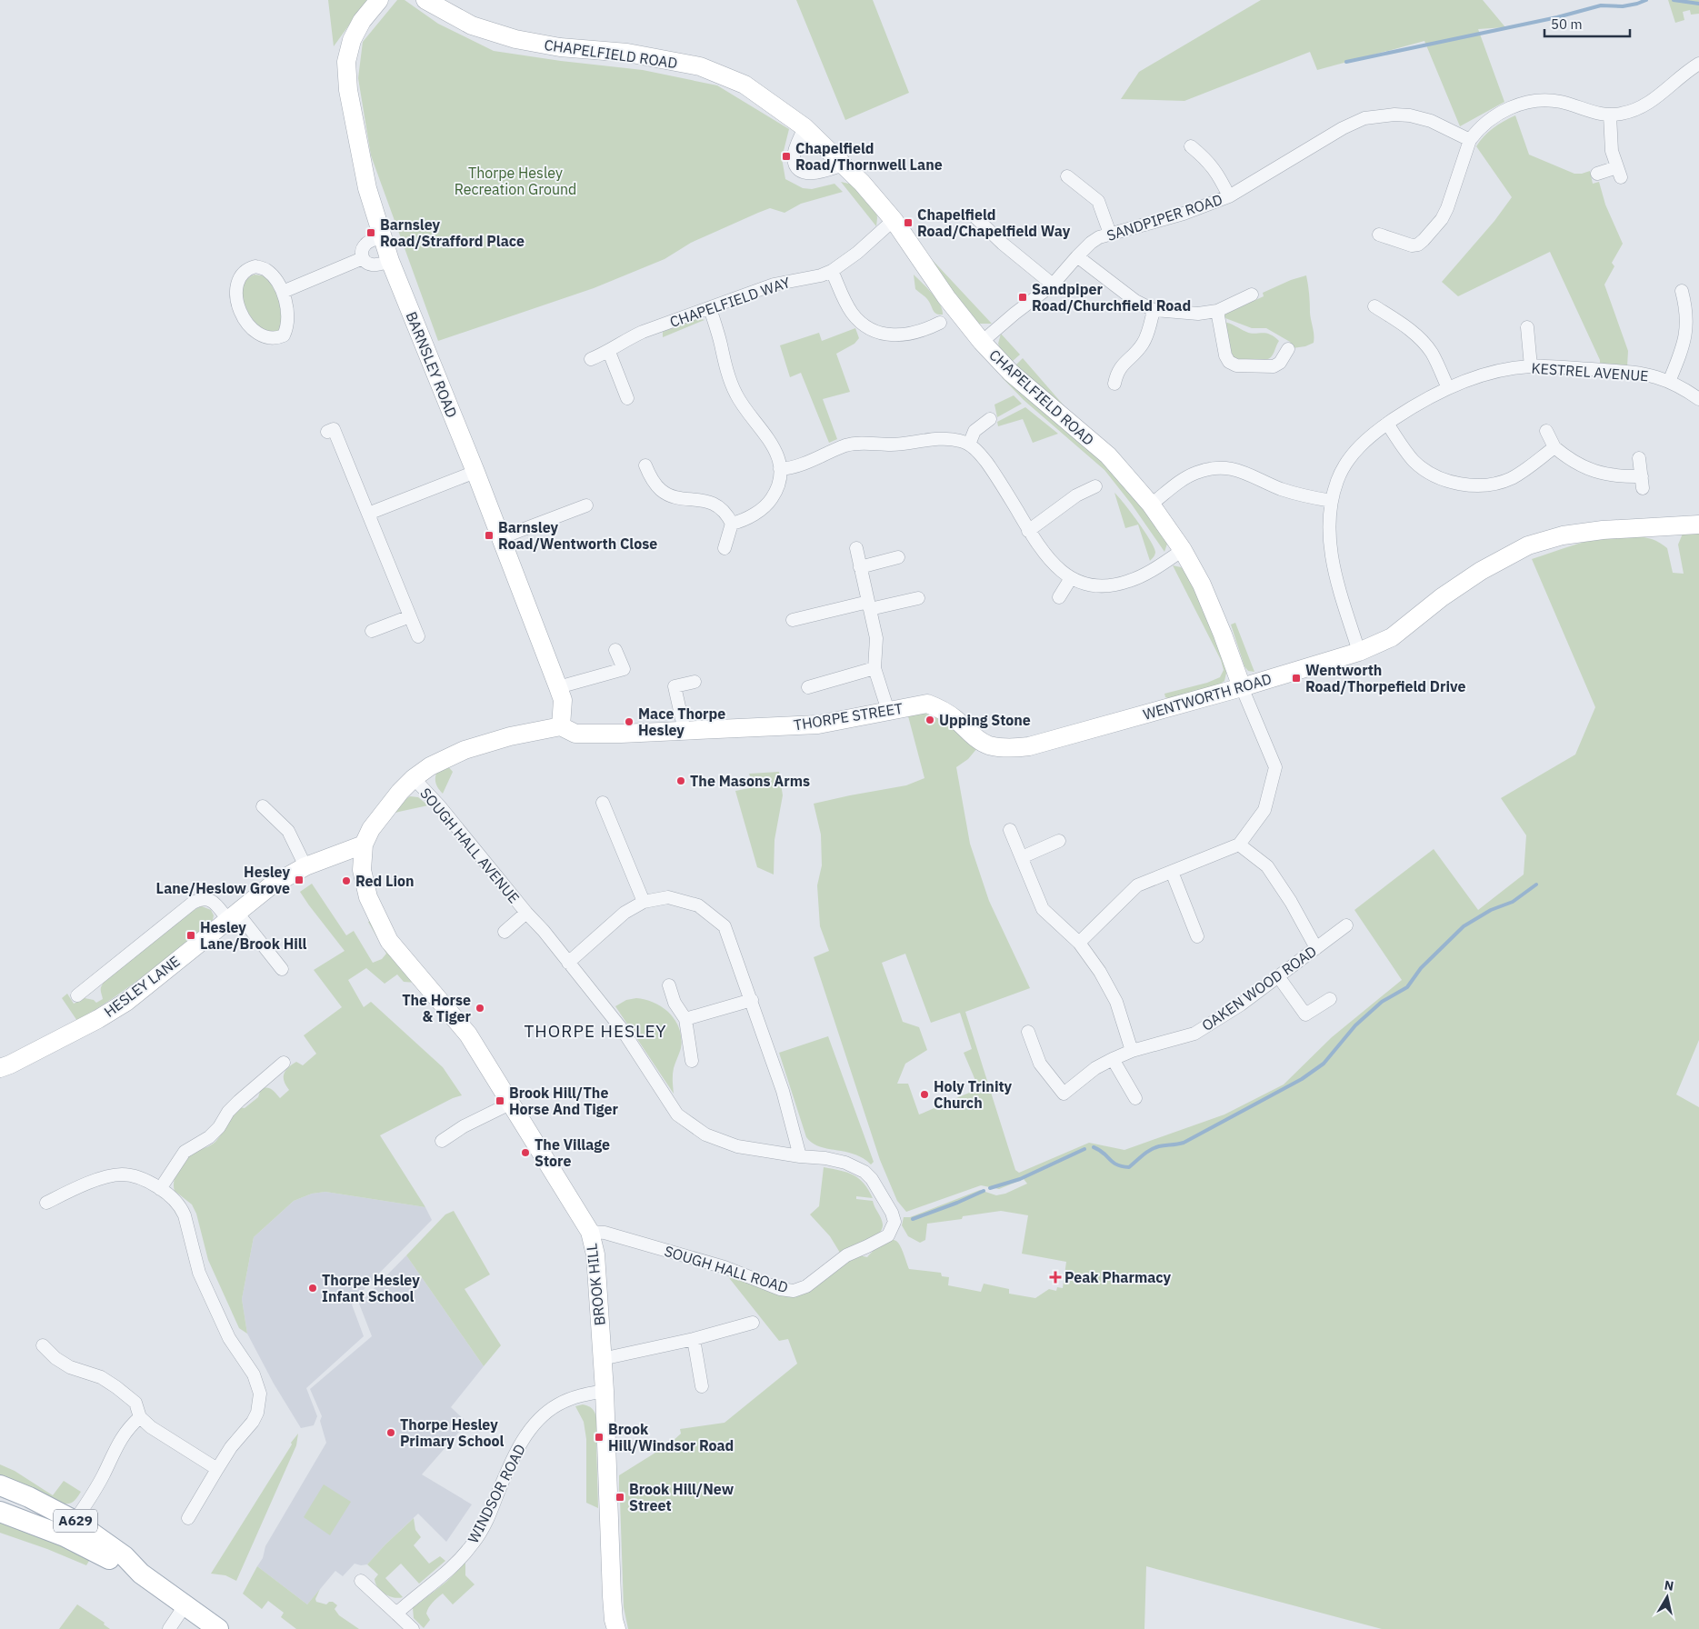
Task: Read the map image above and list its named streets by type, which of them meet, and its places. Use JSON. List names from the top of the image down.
{
  "streets": {
    "main road": ["A629"],
    "street": [
      "CHAPELFIELD ROAD",
      "SANDPIPER ROAD",
      "CHAPELFIELD WAY",
      "BARNSLEY ROAD",
      "KESTREL AVENUE",
      "WENTWORTH ROAD",
      "THORPE STREET",
      "SOUGH HALL AVENUE",
      "HESLEY LANE",
      "OAKEN WOOD ROAD",
      "SOUGH HALL ROAD",
      "BROOK HILL",
      "WINDSOR ROAD"
    ]
  },
  "crossings": [
    ["CHAPELFIELD ROAD", "SANDPIPER ROAD"],
    ["CHAPELFIELD ROAD", "CHAPELFIELD WAY"],
    ["CHAPELFIELD ROAD", "WENTWORTH ROAD"],
    ["BARNSLEY ROAD", "THORPE STREET"],
    ["KESTREL AVENUE", "WENTWORTH ROAD"],
    ["WENTWORTH ROAD", "THORPE STREET"],
    ["THORPE STREET", "SOUGH HALL AVENUE"],
    ["THORPE STREET", "HESLEY LANE"],
    ["THORPE STREET", "BROOK HILL"],
    ["SOUGH HALL AVENUE", "SOUGH HALL ROAD"],
    ["HESLEY LANE", "BROOK HILL"],
    ["SOUGH HALL ROAD", "BROOK HILL"],
    ["BROOK HILL", "WINDSOR ROAD"]
  ],
  "districts": ["THORPE HESLEY"],
  "parks": ["Thorpe Hesley Recreation Ground"],
  "places": {
    "transit": [
      "Chapelfield Road/Thornwell Lane",
      "Chapelfield Road/Chapelfield Way",
      "Barnsley Road/Strafford Place",
      "Sandpiper Road/Churchfield Road",
      "Barnsley Road/Wentworth Close",
      "Wentworth Road/Thorpefield Drive",
      "Hesley Lane/Heslow Grove",
      "Hesley Lane/Brook Hill",
      "Brook Hill/The Horse And Tiger",
      "Brook Hill/Windsor Road",
      "Brook Hill/New Street"
    ],
    "other": [
      "Upping Stone",
      "Mace Thorpe Hesley",
      "The Masons Arms",
      "Red Lion",
      "The Horse & Tiger",
      "Holy Trinity Church",
      "The Village Store",
      "Thorpe Hesley Infant School",
      "Thorpe Hesley Primary School"
    ],
    "health": ["Peak Pharmacy"]
  },
  "scale_bar": "50 m",
  "north": "top"
}
